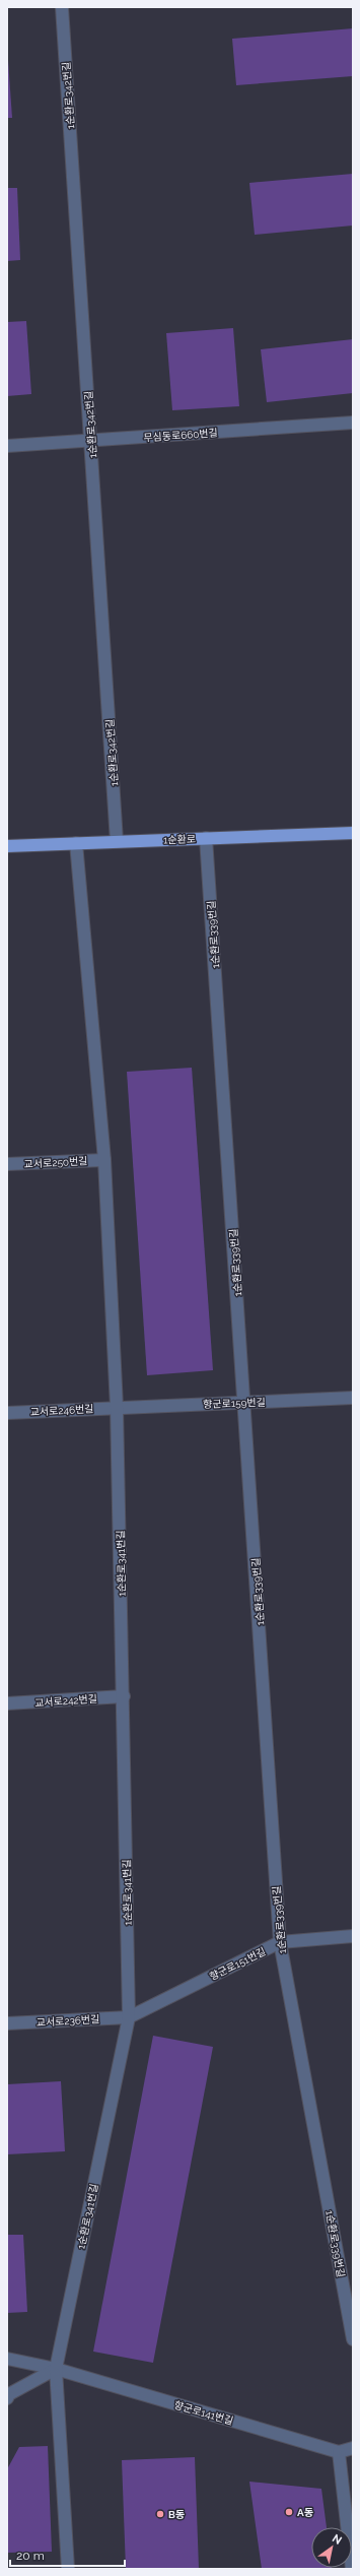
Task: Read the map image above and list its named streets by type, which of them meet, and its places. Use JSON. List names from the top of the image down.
{
  "streets": {
    "main road": ["1순환로"],
    "street": [
      "1순환로342번길",
      "무심동로660번길",
      "1순환로339번길",
      "교서로250번길",
      "향군로159번길",
      "교서로246번길",
      "1순환로341번길",
      "교서로242번길",
      "향군로151번길",
      "교서로236번길",
      "향군로141번길"
    ]
  },
  "crossings": [
    ["1순환로342번길", "무심동로660번길"],
    ["1순환로342번길", "1순환로"],
    ["1순환로", "1순환로339번길"],
    ["1순환로", "1순환로341번길"],
    ["1순환로339번길", "향군로159번길"],
    ["1순환로339번길", "향군로151번길"],
    ["교서로250번길", "1순환로341번길"],
    ["향군로159번길", "교서로246번길"],
    ["향군로159번길", "1순환로341번길"],
    ["교서로246번길", "1순환로341번길"],
    ["1순환로341번길", "교서로242번길"],
    ["1순환로341번길", "향군로151번길"],
    ["1순환로341번길", "교서로236번길"],
    ["1순환로341번길", "향군로141번길"],
    ["향군로151번길", "교서로236번길"]
  ],
  "places": ["A동", "B동"],
  "scale_bar": "20 m",
  "north": "top right"
}
